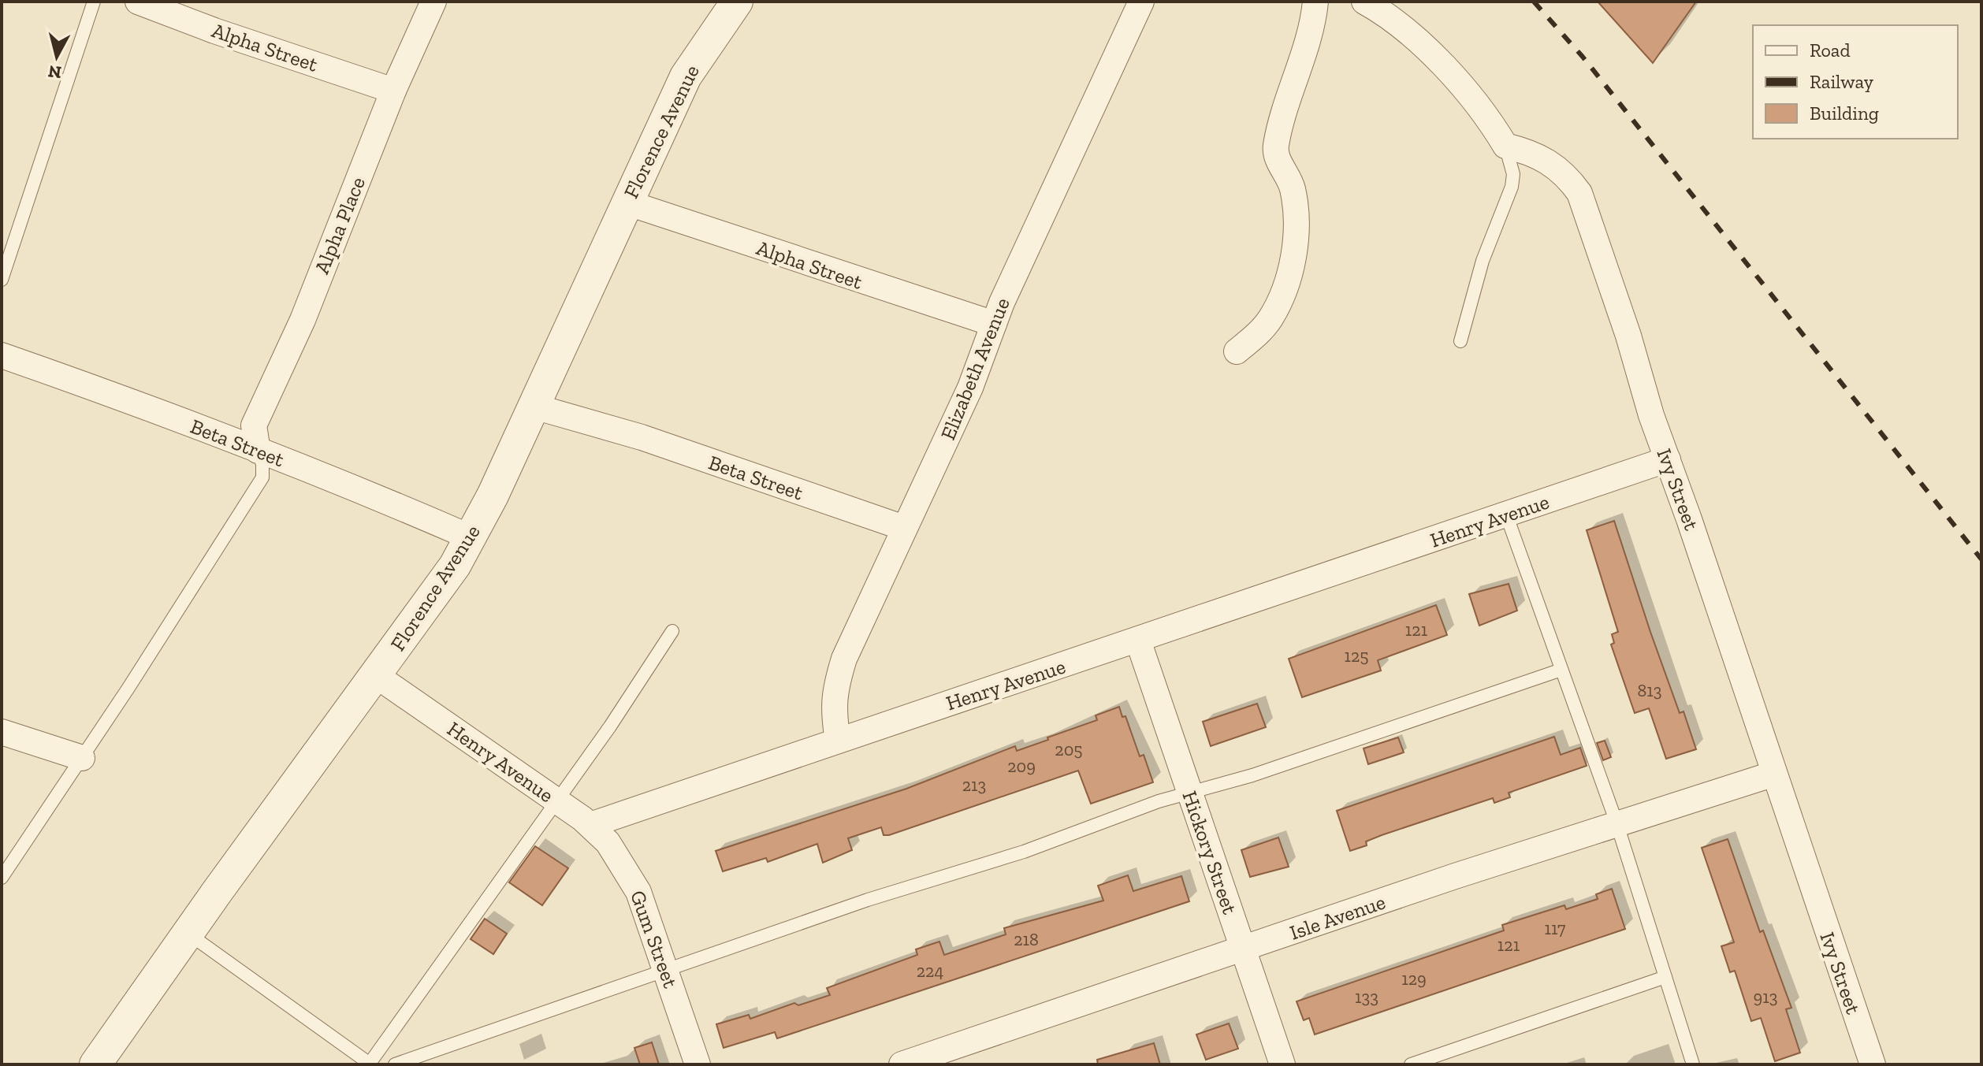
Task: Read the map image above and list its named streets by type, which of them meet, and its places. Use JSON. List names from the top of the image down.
{
  "streets": {
    "street": [
      "Alpha Street",
      "Florence Avenue",
      "Alpha Place",
      "Elizabeth Avenue",
      "Beta Street",
      "Ivy Street",
      "Henry Avenue",
      "Hickory Street",
      "Isle Avenue",
      "Gum Street"
    ]
  },
  "crossings": [
    ["Alpha Street", "Florence Avenue"],
    ["Alpha Street", "Alpha Place"],
    ["Alpha Street", "Elizabeth Avenue"],
    ["Florence Avenue", "Beta Street"],
    ["Florence Avenue", "Henry Avenue"],
    ["Alpha Place", "Beta Street"],
    ["Elizabeth Avenue", "Beta Street"],
    ["Elizabeth Avenue", "Henry Avenue"],
    ["Ivy Street", "Henry Avenue"],
    ["Ivy Street", "Isle Avenue"],
    ["Henry Avenue", "Hickory Street"],
    ["Henry Avenue", "Gum Street"],
    ["Hickory Street", "Isle Avenue"]
  ],
  "house_numbers": [
    "121",
    "125",
    "813",
    "205",
    "209",
    "213",
    "117",
    "218",
    "121",
    "224",
    "129",
    "133",
    "913"
  ],
  "legend": ["Road", "Railway", "Building"],
  "north": "bottom"
}
